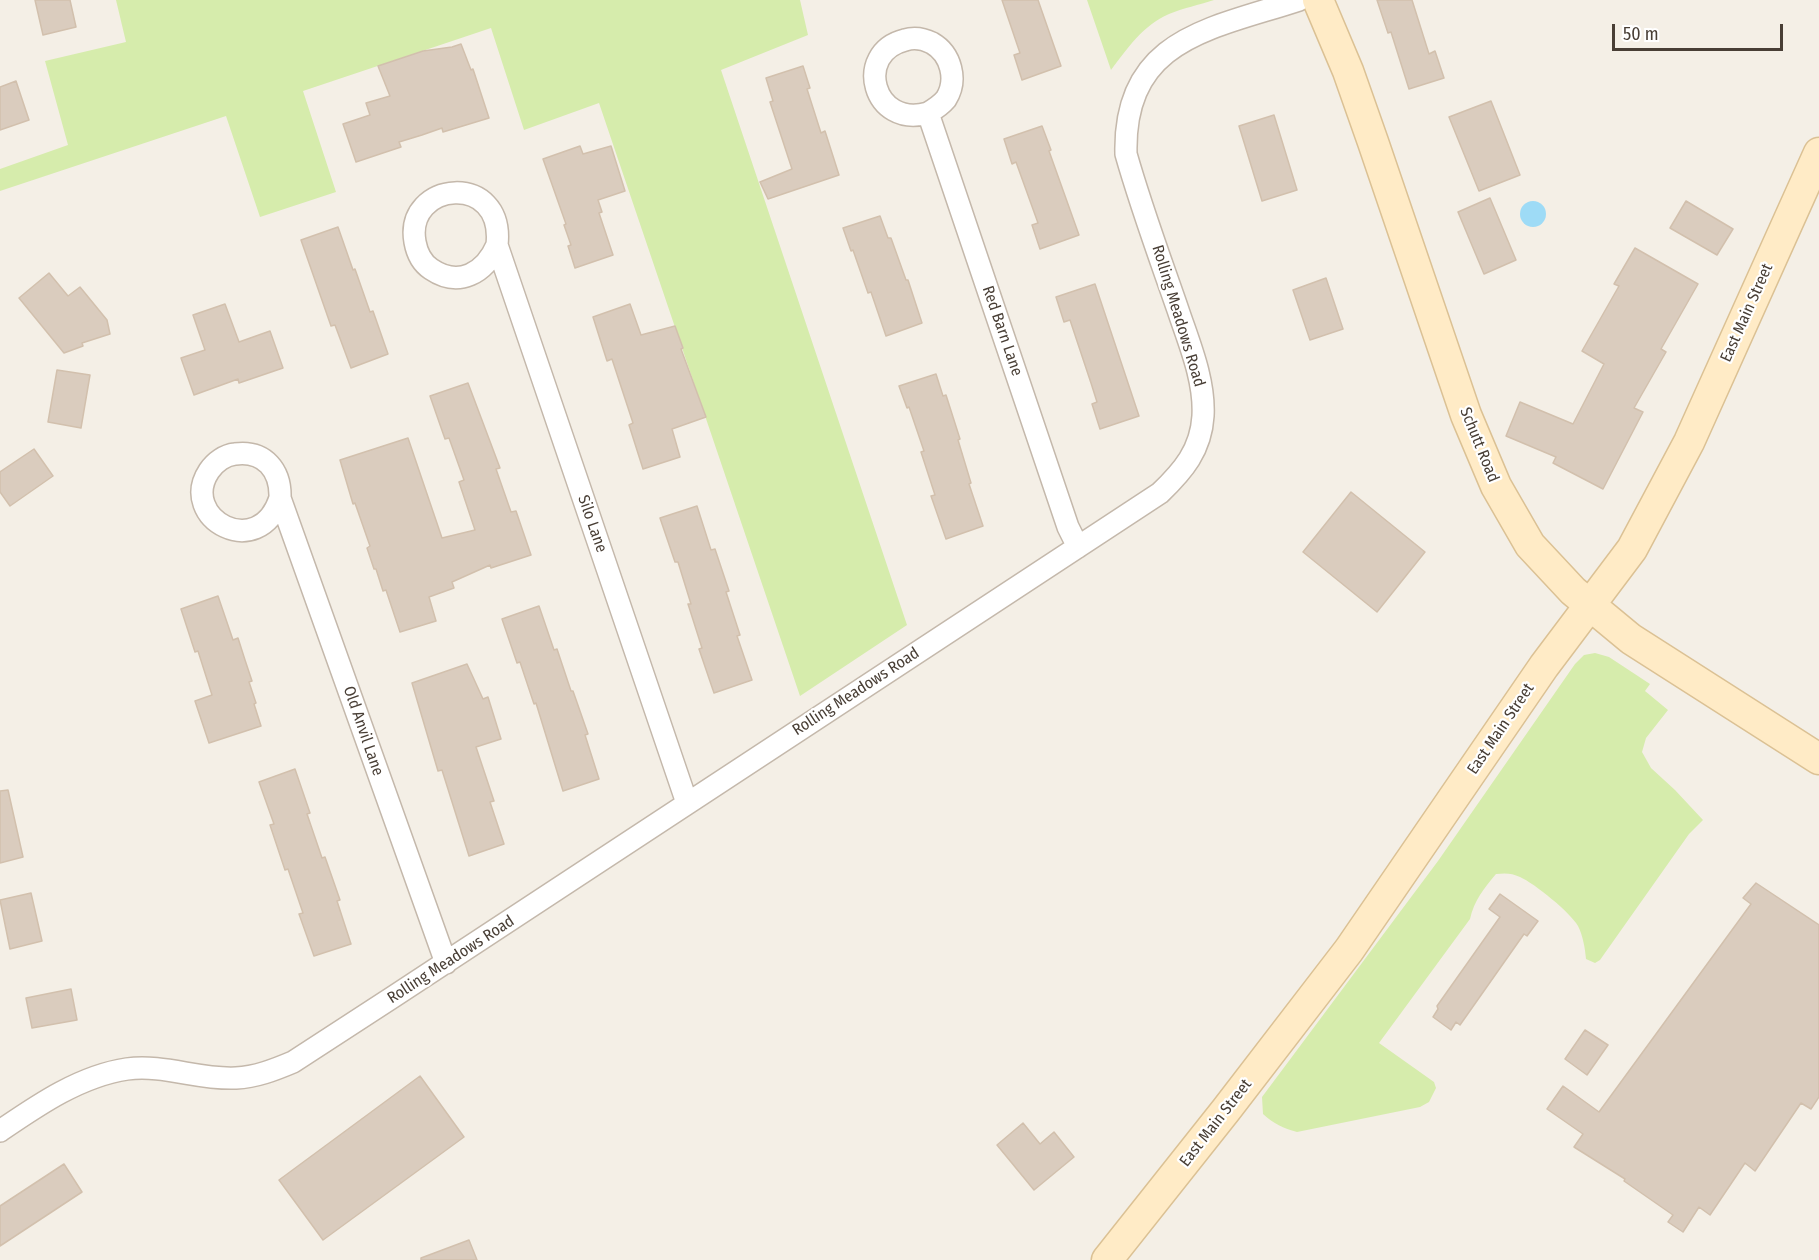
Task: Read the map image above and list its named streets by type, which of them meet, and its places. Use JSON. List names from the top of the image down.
{
  "streets": {
    "main road": ["East Main Street", "Schutt Road"],
    "street": [
      "Rolling Meadows Road",
      "Red Barn Lane",
      "Silo Lane",
      "Old Anvil Lane"
    ]
  },
  "crossings": [
    ["East Main Street", "Schutt Road"],
    ["Rolling Meadows Road", "Red Barn Lane"],
    ["Rolling Meadows Road", "Silo Lane"],
    ["Rolling Meadows Road", "Old Anvil Lane"]
  ],
  "scale_bar": "50 m"
}
